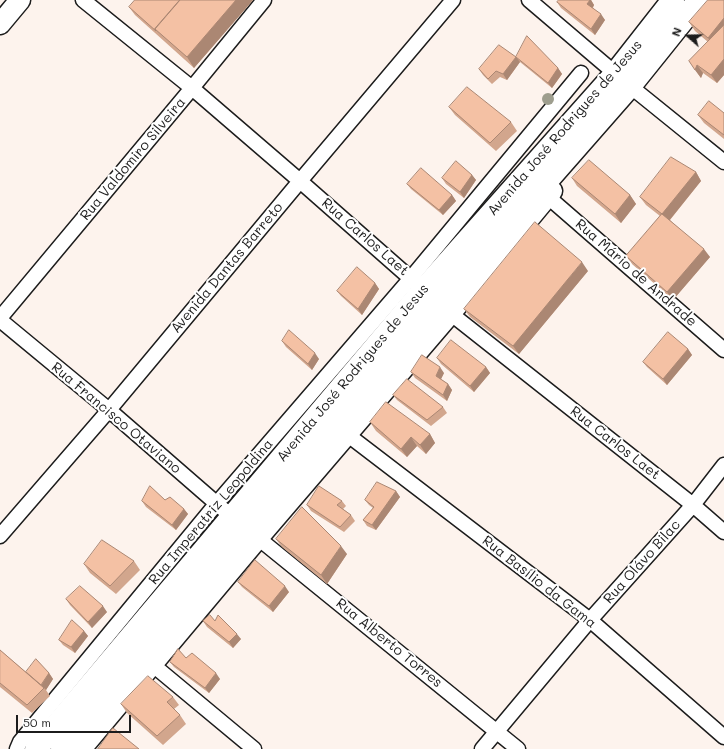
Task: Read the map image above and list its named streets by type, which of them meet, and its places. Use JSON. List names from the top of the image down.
{
  "streets": {
    "main road": ["Avenida José Rodrigues de Jesus"],
    "street": [
      "Rua Valdomiro Silveira",
      "Rua Carlos Laet",
      "Avenida Dantas Barreto",
      "Rua Mário de Andrade",
      "Rua Francisco Otaviano",
      "Rua Imperatriz Leopoldina",
      "Rua Olávo Bilac",
      "Rua Basílio da Gama",
      "Rua Alberto Torres"
    ]
  },
  "crossings": [
    ["Avenida José Rodrigues de Jesus", "Rua Carlos Laet"],
    ["Avenida José Rodrigues de Jesus", "Rua Mário de Andrade"],
    ["Avenida José Rodrigues de Jesus", "Rua Francisco Otaviano"],
    ["Avenida José Rodrigues de Jesus", "Rua Imperatriz Leopoldina"],
    ["Avenida José Rodrigues de Jesus", "Rua Basílio da Gama"],
    ["Avenida José Rodrigues de Jesus", "Rua Alberto Torres"],
    ["Rua Valdomiro Silveira", "Rua Carlos Laet"],
    ["Rua Valdomiro Silveira", "Rua Francisco Otaviano"],
    ["Rua Carlos Laet", "Avenida Dantas Barreto"],
    ["Rua Carlos Laet", "Rua Olávo Bilac"],
    ["Avenida Dantas Barreto", "Rua Francisco Otaviano"],
    ["Rua Francisco Otaviano", "Rua Imperatriz Leopoldina"],
    ["Rua Olávo Bilac", "Rua Basílio da Gama"],
    ["Rua Olávo Bilac", "Rua Alberto Torres"]
  ],
  "scale_bar": "50 m",
  "north": "left"
}
